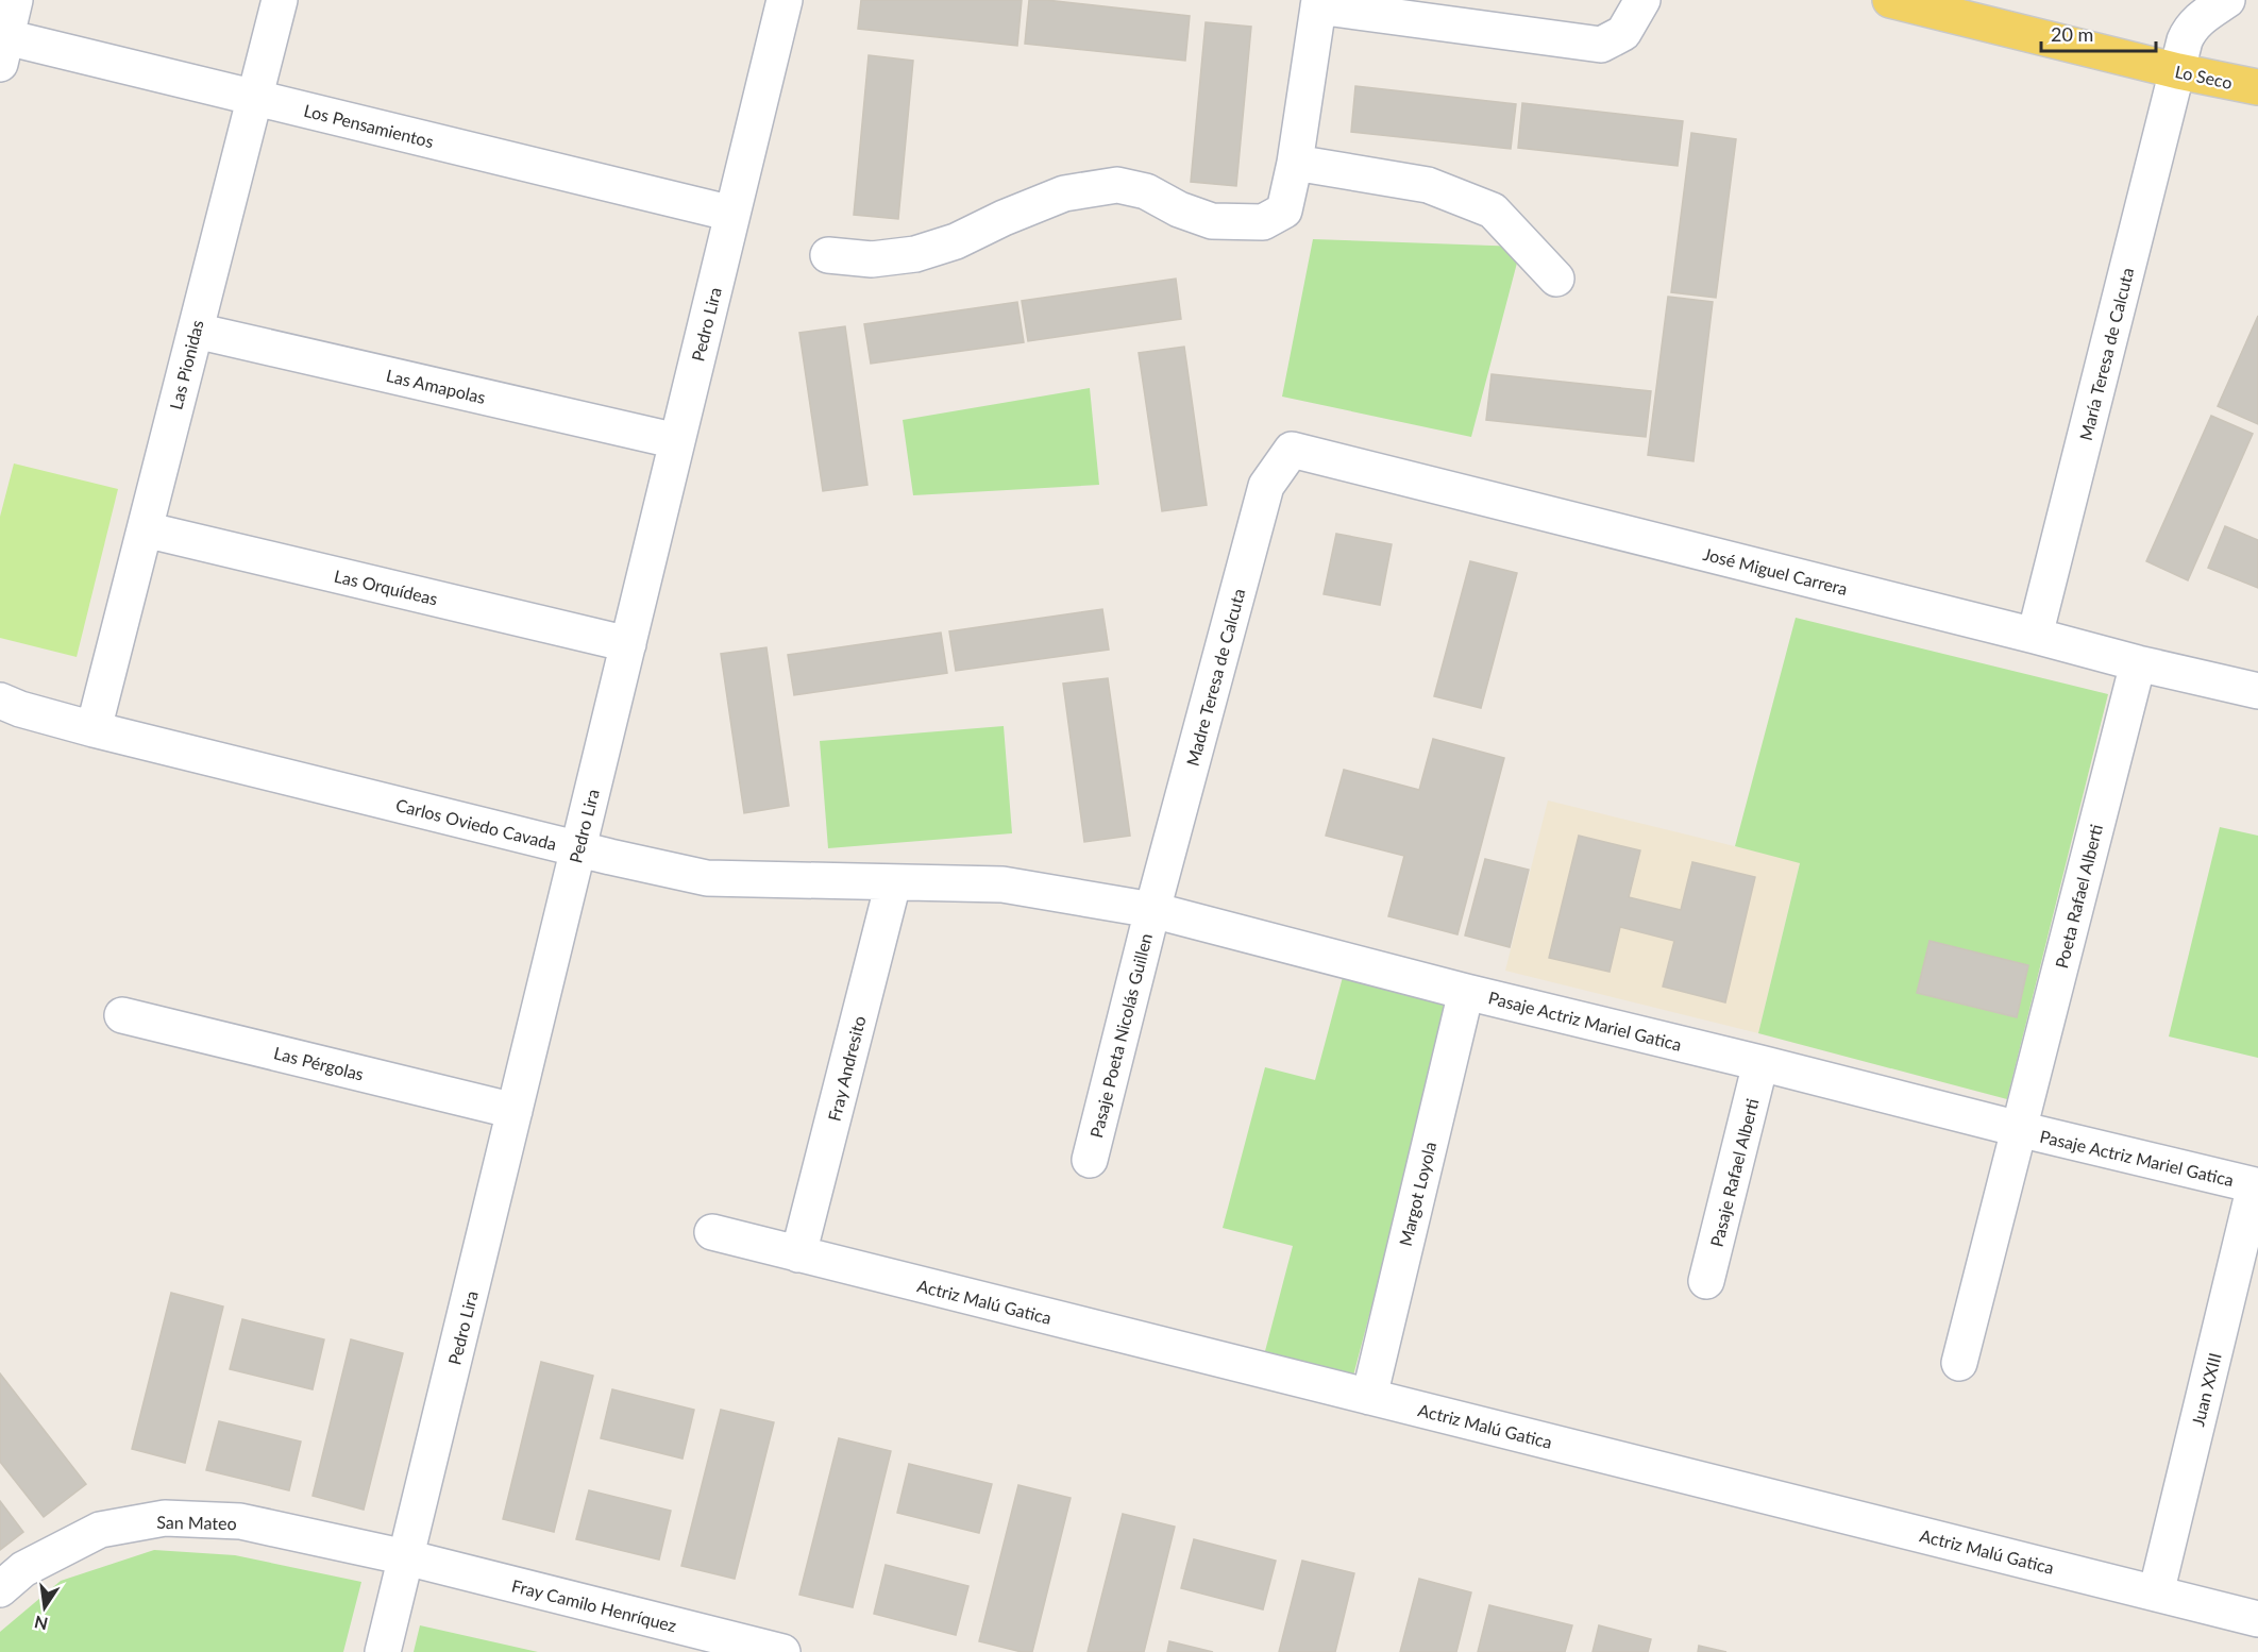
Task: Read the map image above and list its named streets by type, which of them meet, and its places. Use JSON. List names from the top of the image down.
{
  "streets": {
    "main road": ["Lo Seco"],
    "street": [
      "Los Pensamientos",
      "Pedro Lira",
      "María Teresa de Calcuta",
      "Las Pionidas",
      "Las Amapolas",
      "José Miguel Carrera",
      "Las Orquídeas",
      "Madre Teresa de Calcuta",
      "Carlos Oviedo Cavada",
      "Poeta Rafael Alberti",
      "Pasaje Actriz Mariel Gatica",
      "Pasaje Poeta Nicolás Guillen",
      "Las Pérgolas",
      "Fray Andresito",
      "Pasaje Rafael Alberti",
      "Margot Loyola",
      "Actriz Malú Gatica",
      "Juan XXIII",
      "San Mateo",
      "Fray Camilo Henríquez"
    ]
  },
  "crossings": [
    ["Lo Seco", "María Teresa de Calcuta"],
    ["Los Pensamientos", "Pedro Lira"],
    ["Los Pensamientos", "Las Pionidas"],
    ["Pedro Lira", "Las Amapolas"],
    ["Pedro Lira", "Las Orquídeas"],
    ["Pedro Lira", "Carlos Oviedo Cavada"],
    ["Pedro Lira", "Las Pérgolas"],
    ["Pedro Lira", "San Mateo"],
    ["Pedro Lira", "Fray Camilo Henríquez"],
    ["María Teresa de Calcuta", "José Miguel Carrera"],
    ["Las Pionidas", "Las Amapolas"],
    ["Las Pionidas", "Las Orquídeas"],
    ["Las Pionidas", "Carlos Oviedo Cavada"],
    ["José Miguel Carrera", "Madre Teresa de Calcuta"],
    ["José Miguel Carrera", "Poeta Rafael Alberti"],
    ["Madre Teresa de Calcuta", "Carlos Oviedo Cavada"],
    ["Madre Teresa de Calcuta", "Pasaje Actriz Mariel Gatica"],
    ["Madre Teresa de Calcuta", "Pasaje Poeta Nicolás Guillen"],
    ["Carlos Oviedo Cavada", "Pasaje Actriz Mariel Gatica"],
    ["Carlos Oviedo Cavada", "Pasaje Poeta Nicolás Guillen"],
    ["Carlos Oviedo Cavada", "Fray Andresito"],
    ["Poeta Rafael Alberti", "Pasaje Actriz Mariel Gatica"],
    ["Pasaje Actriz Mariel Gatica", "Pasaje Poeta Nicolás Guillen"],
    ["Pasaje Actriz Mariel Gatica", "Pasaje Rafael Alberti"],
    ["Pasaje Actriz Mariel Gatica", "Margot Loyola"],
    ["Pasaje Actriz Mariel Gatica", "Juan XXIII"],
    ["Fray Andresito", "Actriz Malú Gatica"],
    ["Margot Loyola", "Actriz Malú Gatica"],
    ["Actriz Malú Gatica", "Juan XXIII"],
    ["San Mateo", "Fray Camilo Henríquez"]
  ],
  "scale_bar": "20 m",
  "north": "bottom"
}
